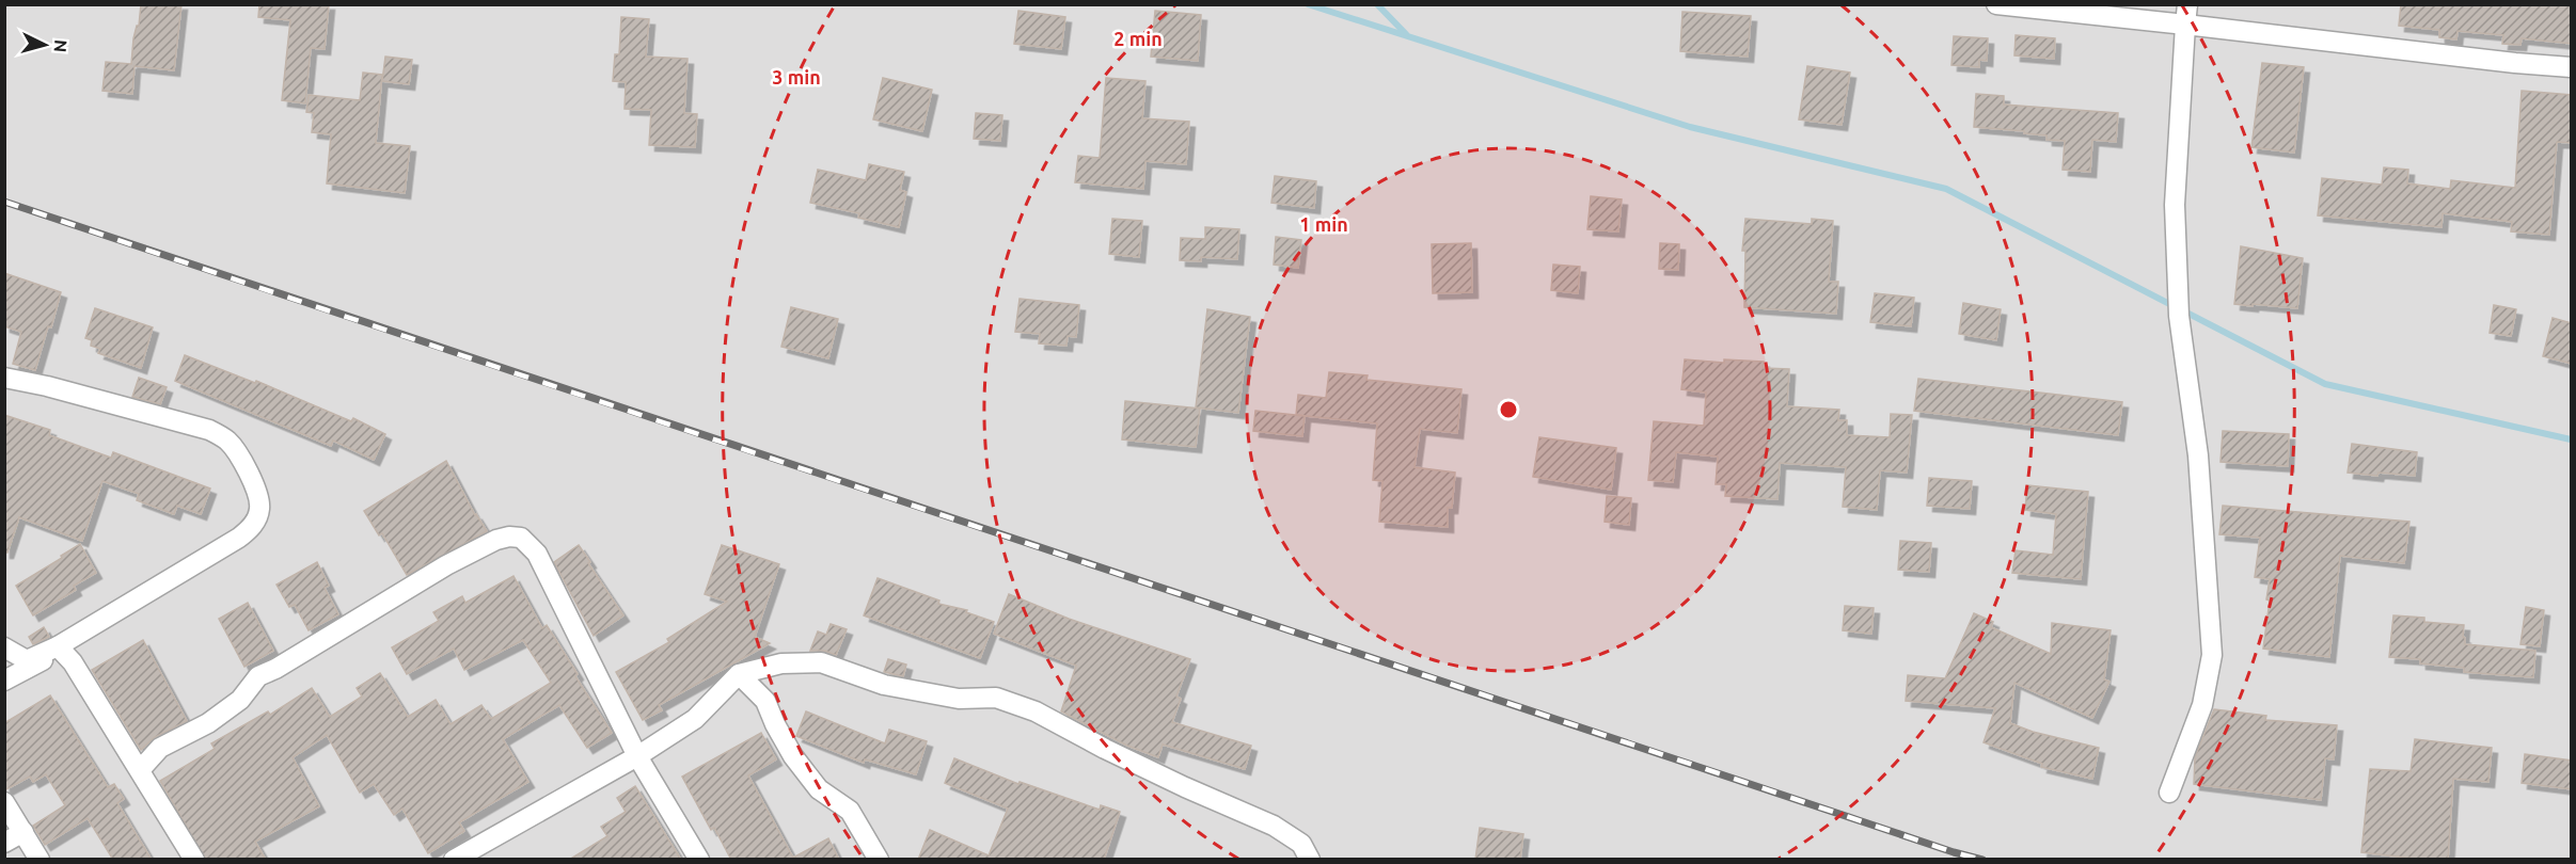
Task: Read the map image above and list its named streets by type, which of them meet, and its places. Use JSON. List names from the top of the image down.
{
  "north": "right",
  "rings": ["2 min", "3 min", "1 min"]
}
